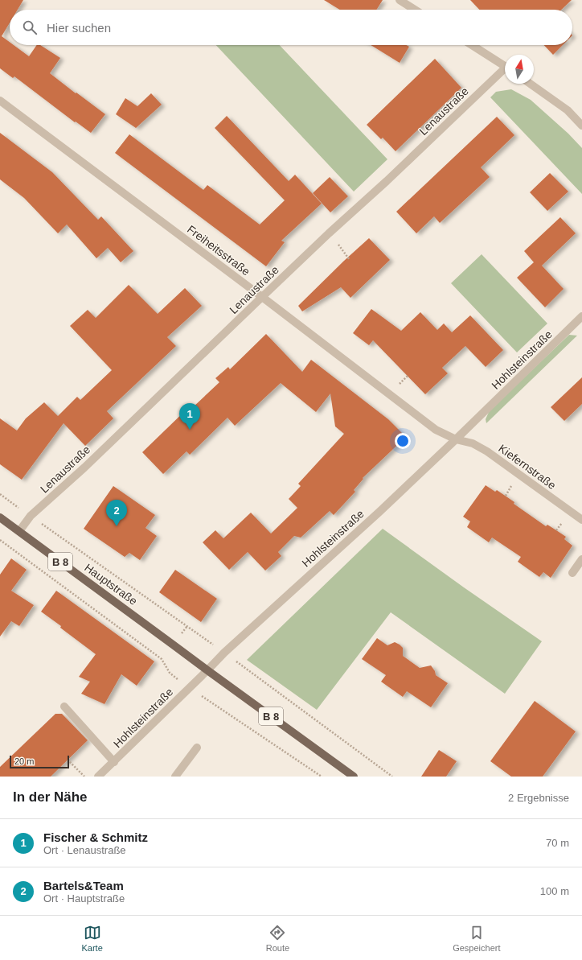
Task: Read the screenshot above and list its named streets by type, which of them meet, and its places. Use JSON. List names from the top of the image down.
{
  "streets": {
    "main road": ["B 8", "Hauptstraße"],
    "street": [
      "Lenaustraße",
      "Freiheitsstraße",
      "Hohlsteinstraße",
      "Kiefernstraße"
    ]
  },
  "crossings": [
    ["Lenaustraße", "Freiheitsstraße"],
    ["Lenaustraße", "Hauptstraße"],
    ["Freiheitsstraße", "Hohlsteinstraße"],
    ["Freiheitsstraße", "Kiefernstraße"],
    ["Hohlsteinstraße", "Kiefernstraße"],
    ["Hohlsteinstraße", "B 8"],
    ["Hohlsteinstraße", "Hauptstraße"],
    ["B 8", "Hauptstraße"]
  ],
  "scale_bar": "20 m",
  "north": "top",
  "page": {
    "search": "Hier suchen",
    "pins": ["1", "2"],
    "scale": "20 m",
    "heading": ["In der Nähe", "2 Ergebnisse"],
    "list": [
      {
        "mark": "1",
        "name": "Fischer & Schmitz",
        "note": "Ort · Lenaustraße",
        "value": "70 m"
      },
      {
        "mark": "2",
        "name": "Bartels&Team",
        "note": "Ort · Hauptstraße",
        "value": "100 m"
      }
    ],
    "nav": ["Karte", "Route", "Gespeichert"]
  }
}
